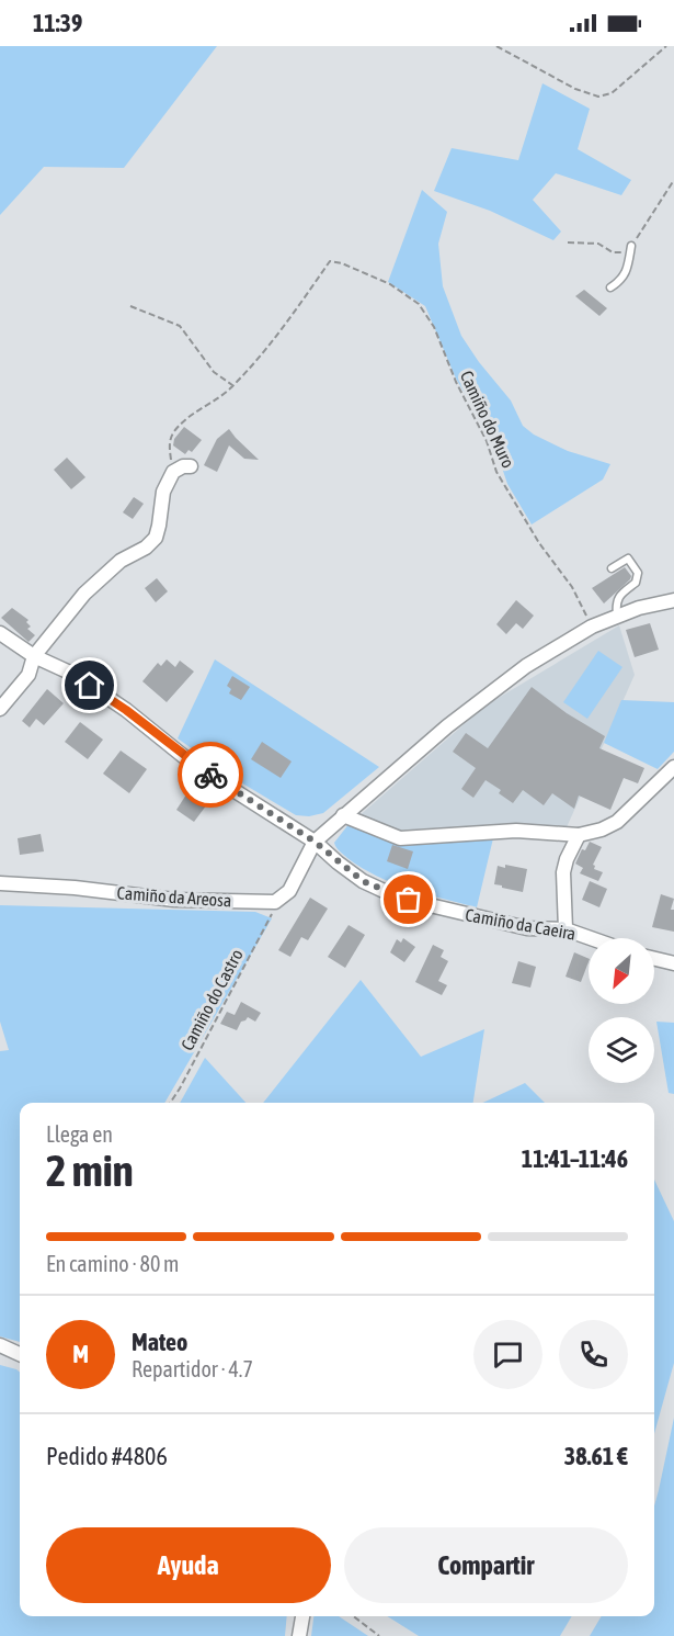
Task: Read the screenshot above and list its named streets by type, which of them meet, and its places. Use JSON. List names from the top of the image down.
{
  "streets": {
    "street": ["Camiño da Areosa", "Camiño da Caeira"],
    "path": ["Camiño do Muro", "Camiño do Castro"]
  },
  "crossings": [
    ["Camiño da Areosa", "Camiño do Castro"]
  ],
  "north": "bottom left",
  "page": {
    "status": "11:39",
    "heading": ["2 min", "Llega en", "11:41–11:46"],
    "panel": [
      "Mateo",
      "Repartidor · 4.7",
      "Pedido #4806",
      "38.61 €"
    ],
    "bar": "En camino · 80 m",
    "round": "M",
    "buttons": ["Ayuda", "Compartir"]
  }
}
